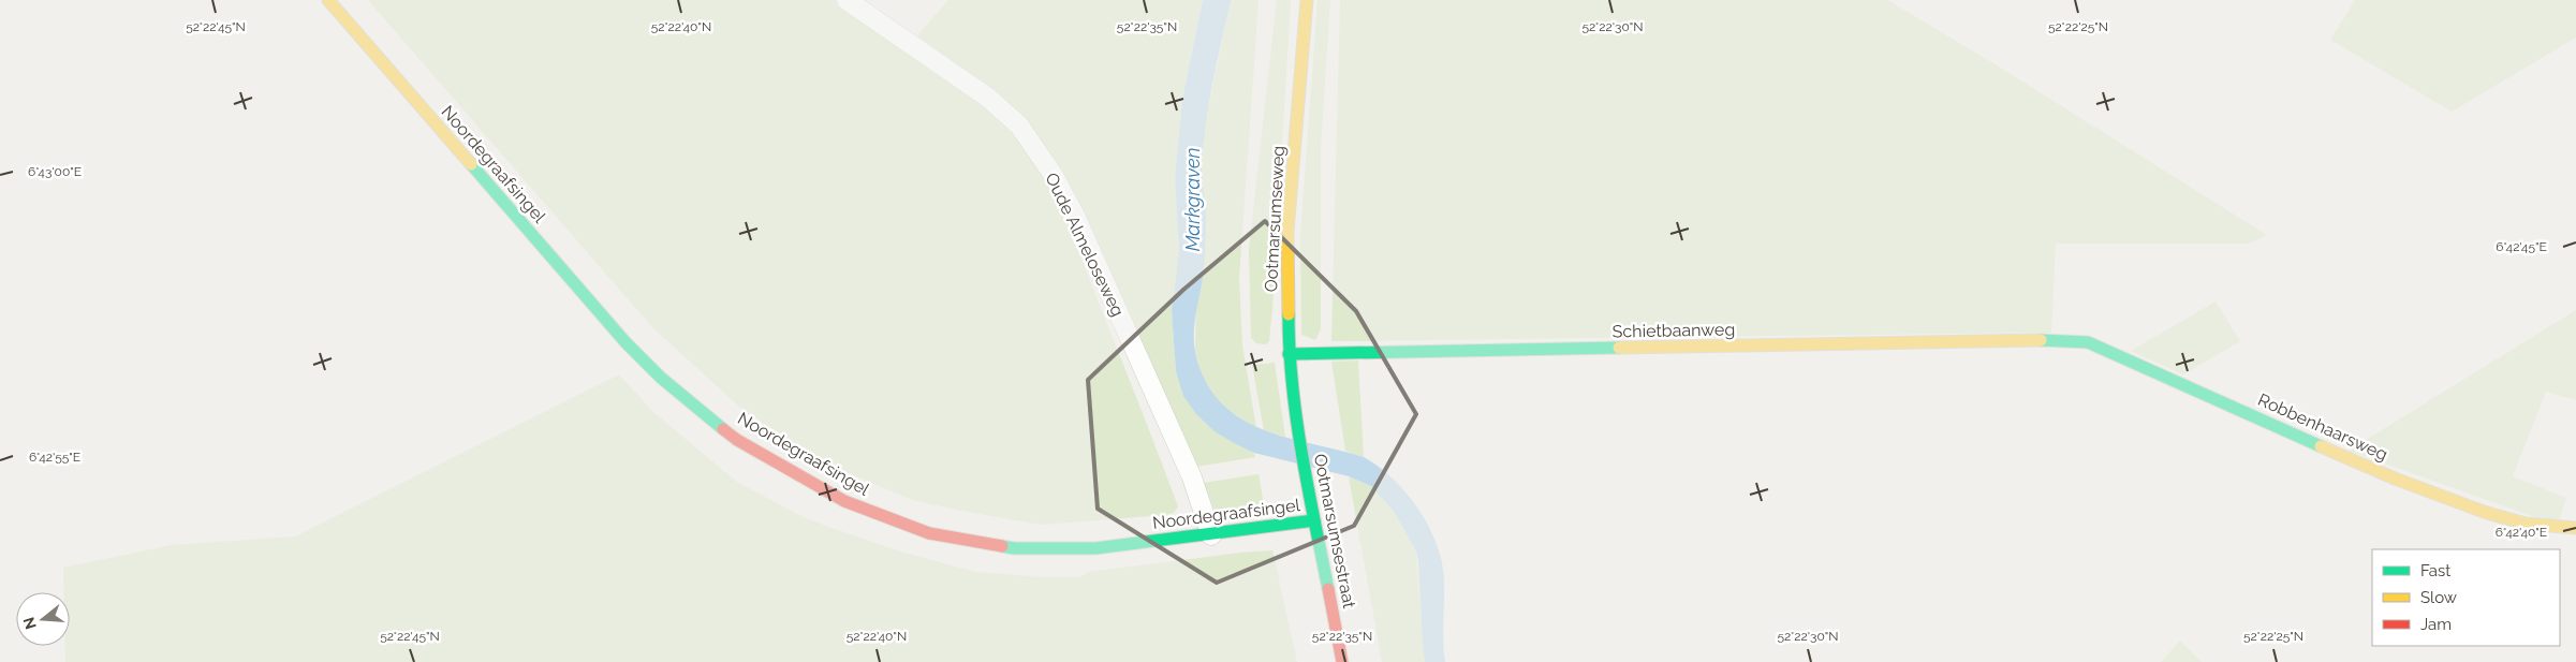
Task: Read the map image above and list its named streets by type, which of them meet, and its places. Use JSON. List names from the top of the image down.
{
  "streets": {
    "main road": [
      "Noordegraafsingel",
      "Ootmarsumseweg",
      "Schietbaanweg",
      "Robbenhaarsweg",
      "Ootmarsumsestraat"
    ],
    "street": ["Oude Almeloseweg"]
  },
  "crossings": [
    ["Noordegraafsingel", "Oude Almeloseweg"],
    ["Noordegraafsingel", "Ootmarsumsestraat"],
    ["Ootmarsumseweg", "Schietbaanweg"],
    ["Ootmarsumseweg", "Ootmarsumsestraat"],
    ["Schietbaanweg", "Robbenhaarsweg"]
  ],
  "water": ["Markgraven"],
  "legend": ["Fast", "Slow", "Jam"],
  "north": "left",
  "coordinates": [
    "52°22'45\"N",
    "52°22'40\"N",
    "52°22'35\"N",
    "52°22'30\"N",
    "52°22'25\"N",
    "6°43'00\"E",
    "6°42'45\"E",
    "6°42'55\"E",
    "6°42'40\"E"
  ]
}
